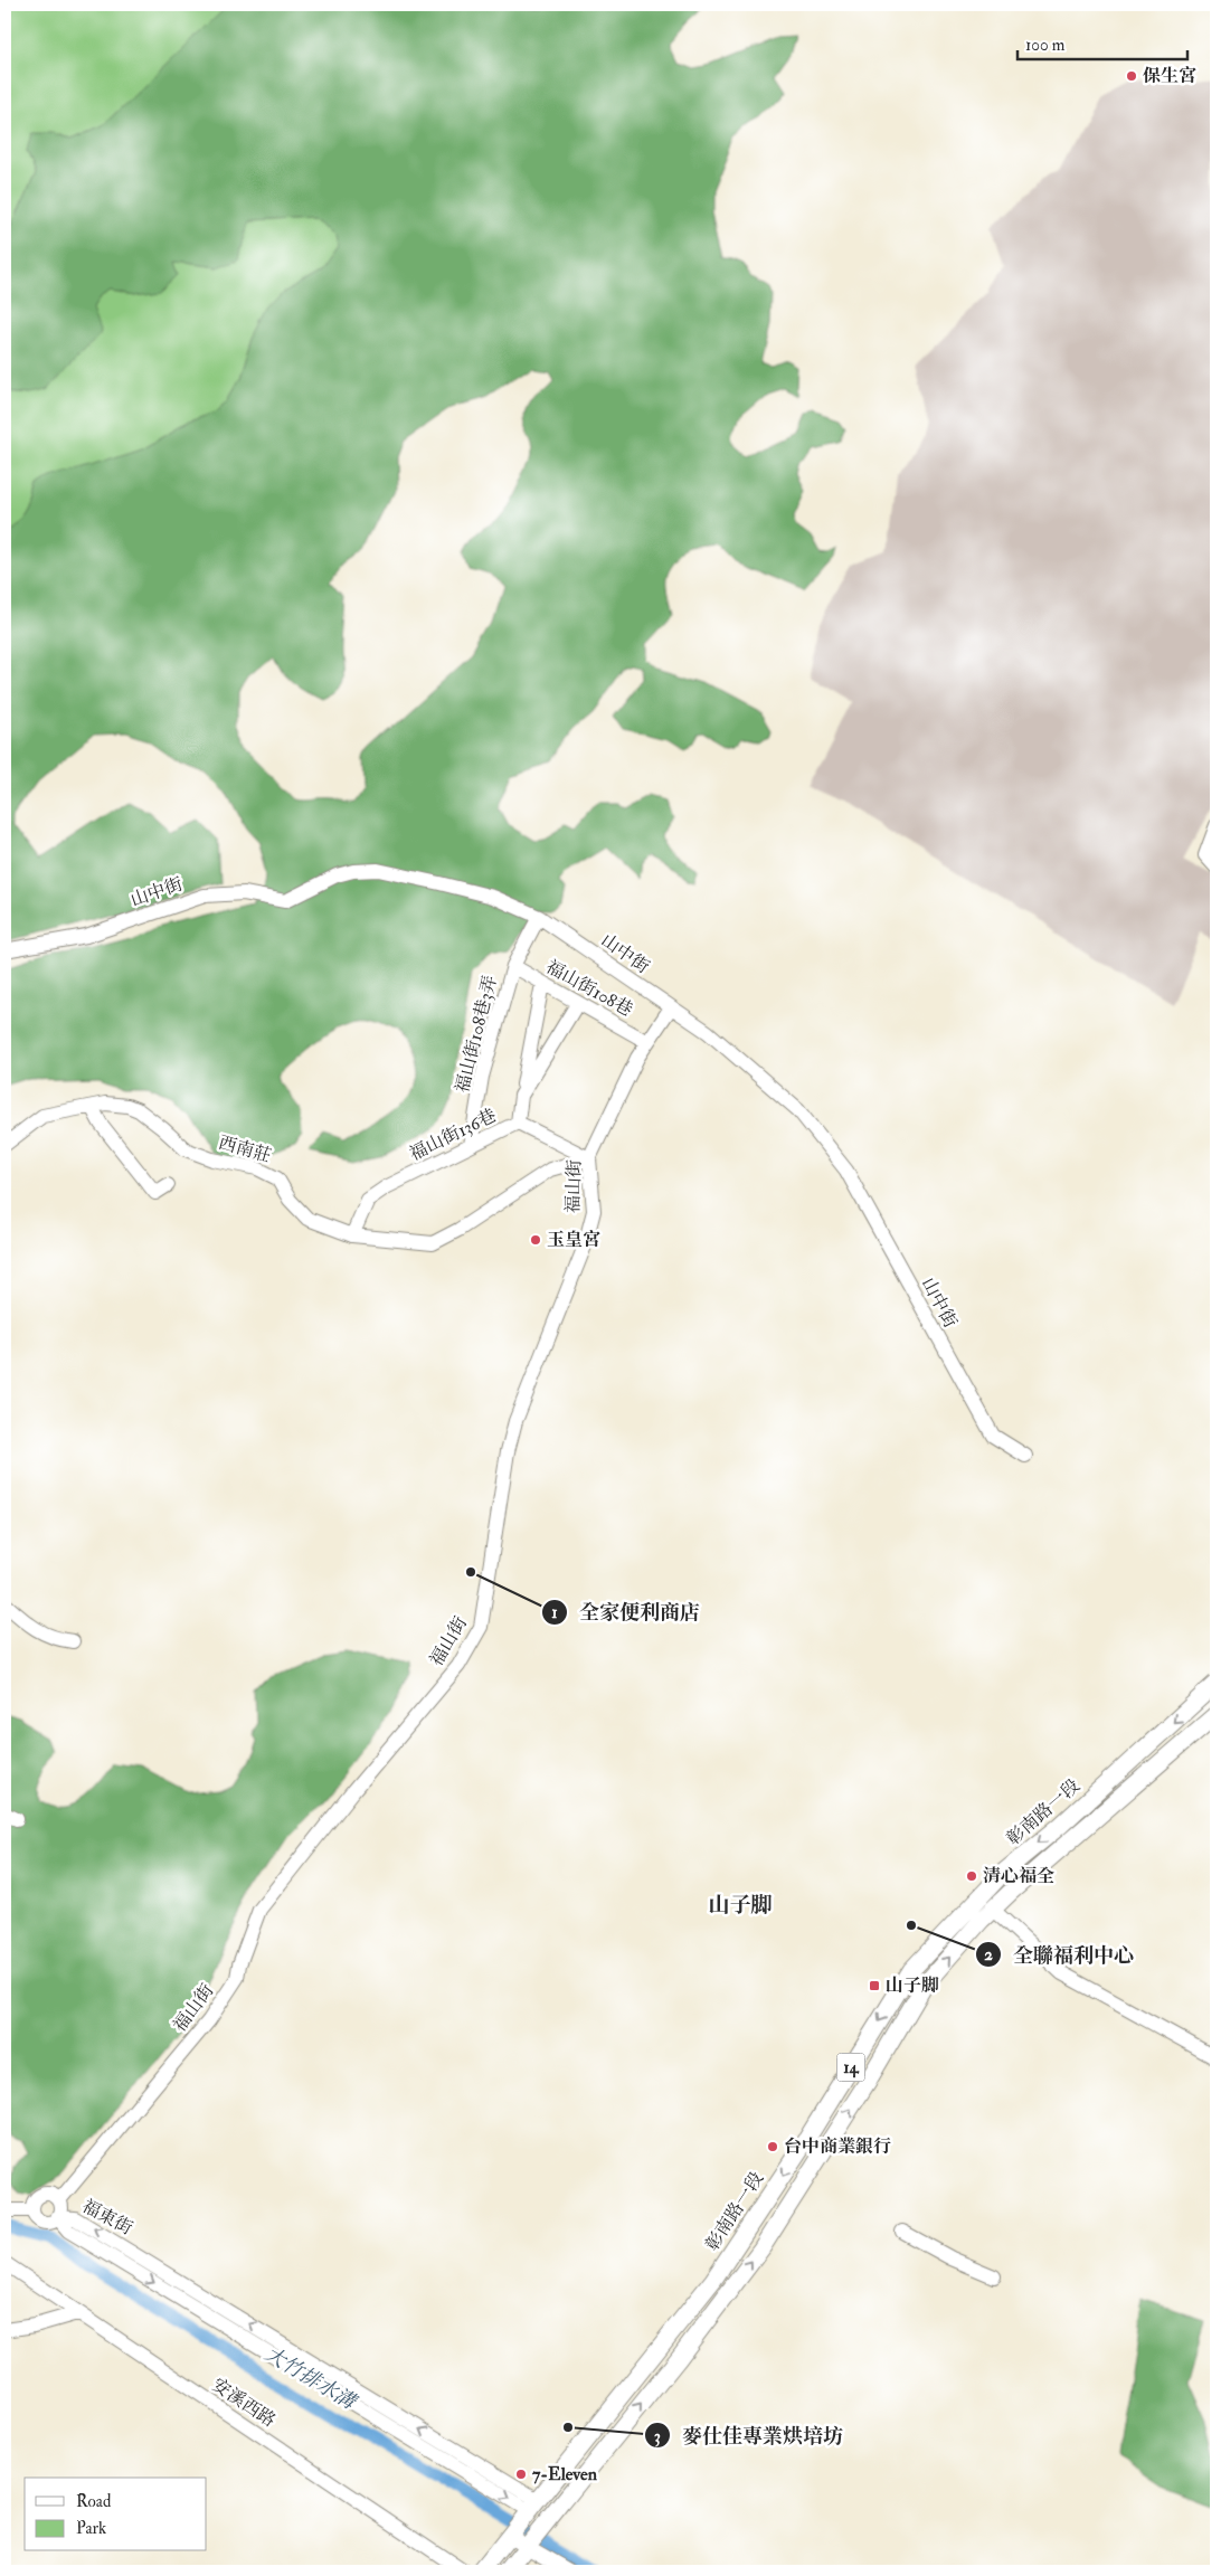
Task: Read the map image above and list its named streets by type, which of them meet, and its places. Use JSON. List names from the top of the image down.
{
  "streets": {
    "main road": ["彰南路一段", "14", "福東街"],
    "street": [
      "山中街",
      "福山街108巷",
      "福山街108巷3弄",
      "福山街136巷",
      "西南莊",
      "福山街",
      "安溪西路"
    ]
  },
  "crossings": [
    ["山中街", "福山街108巷3弄"],
    ["山中街", "福山街"],
    ["福山街108巷", "福山街108巷3弄"],
    ["福山街108巷", "福山街"],
    ["福山街108巷3弄", "福山街136巷"],
    ["福山街136巷", "西南莊"],
    ["福山街136巷", "福山街"],
    ["西南莊", "福山街"],
    ["福山街", "福東街"],
    ["彰南路一段", "14"],
    ["彰南路一段", "福東街"],
    ["14", "福東街"]
  ],
  "districts": ["山子脚"],
  "water": ["大竹排水溝"],
  "places": {
    "other": [
      "保生宮",
      "玉皇宮",
      "全家便利商店",
      "清心福全",
      "全聯福利中心",
      "台中商業銀行",
      "麥仕佳專業烘培坊",
      "7-Eleven"
    ],
    "transit": ["山子脚"]
  },
  "legend": ["Road", "Park"],
  "scale_bar": "100 m"
}
